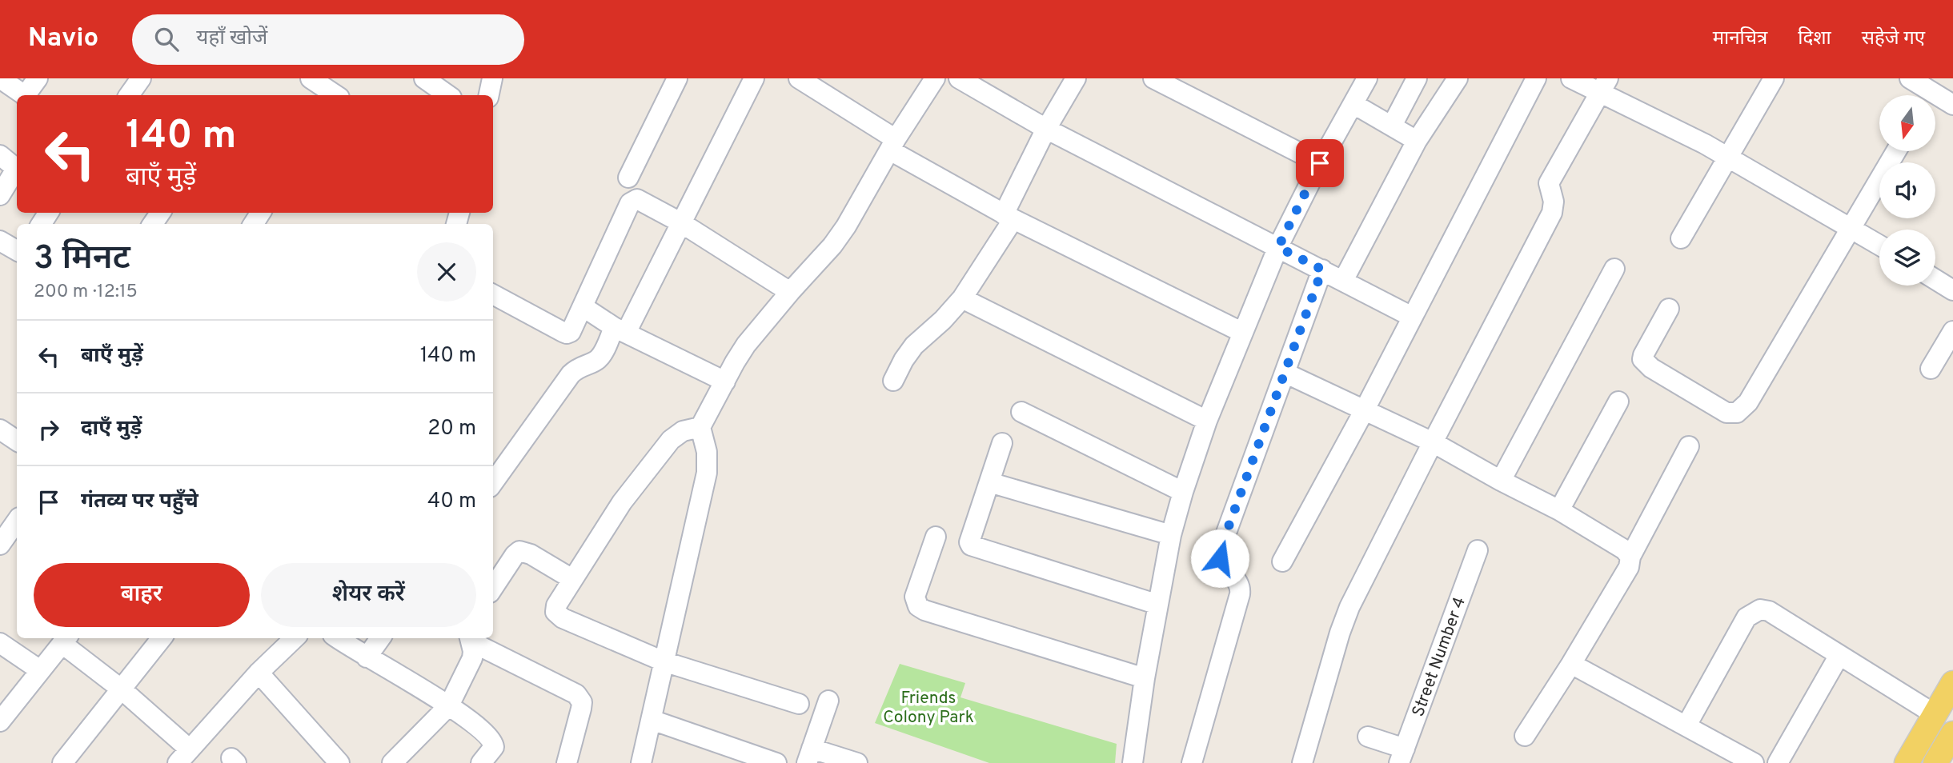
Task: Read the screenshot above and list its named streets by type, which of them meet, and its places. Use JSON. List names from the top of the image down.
{
  "streets": {
    "street": ["Street Number 4"]
  },
  "parks": ["Friends Colony Park"],
  "north": "bottom",
  "page": {
    "header": "Navio",
    "search": "यहाँ खोजें",
    "nav": ["मानचित्र", "दिशा", "सहेजे गए"],
    "turn": ["140 m", "बाएँ मुड़ें"],
    "heading": ["3 मिनट", "200 m · 12:15"],
    "list": [
      {
        "name": "बाएँ मुड़ें",
        "value": "140 m"
      },
      {
        "name": "दाएँ मुड़ें",
        "value": "20 m"
      },
      {
        "name": "गंतव्य पर पहुँचे",
        "value": "40 m"
      }
    ],
    "buttons": ["बाहर", "शेयर करें"]
  }
}
